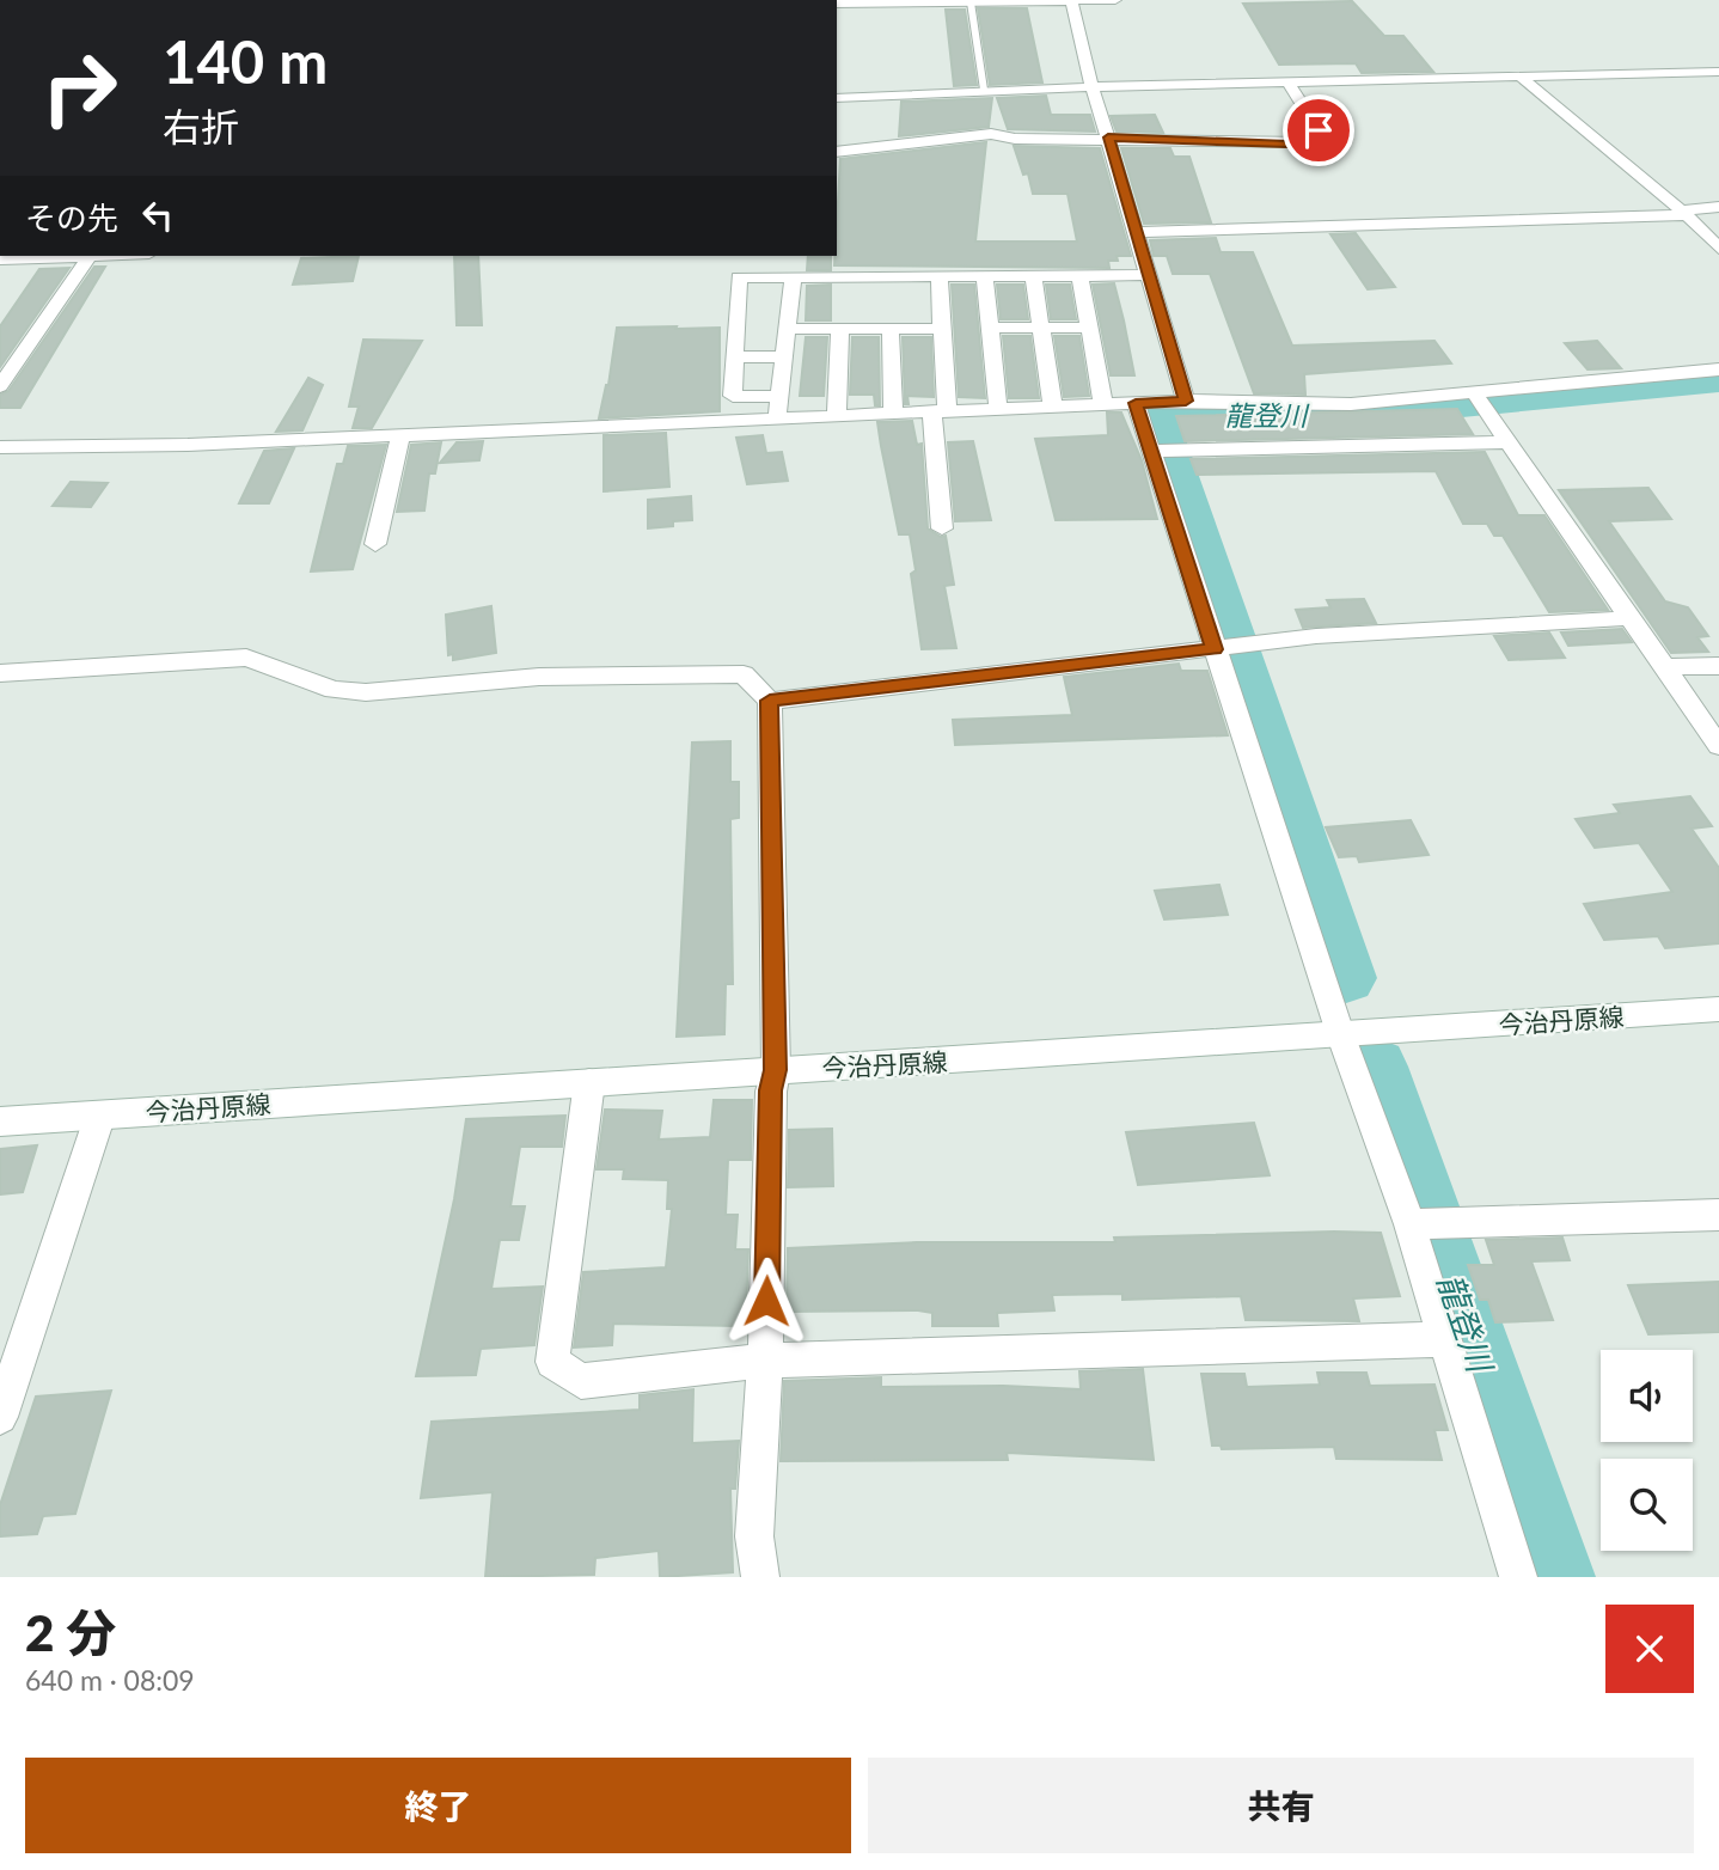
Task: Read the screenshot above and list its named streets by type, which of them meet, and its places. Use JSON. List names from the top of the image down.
{
  "streets": {
    "street": ["今治丹原線"]
  },
  "water": ["龍登川"],
  "page": {
    "turn": ["140 m", "右折"],
    "then": "その先",
    "heading": ["2 分", "640 m · 08:09"],
    "buttons": ["終了", "共有"]
  }
}
